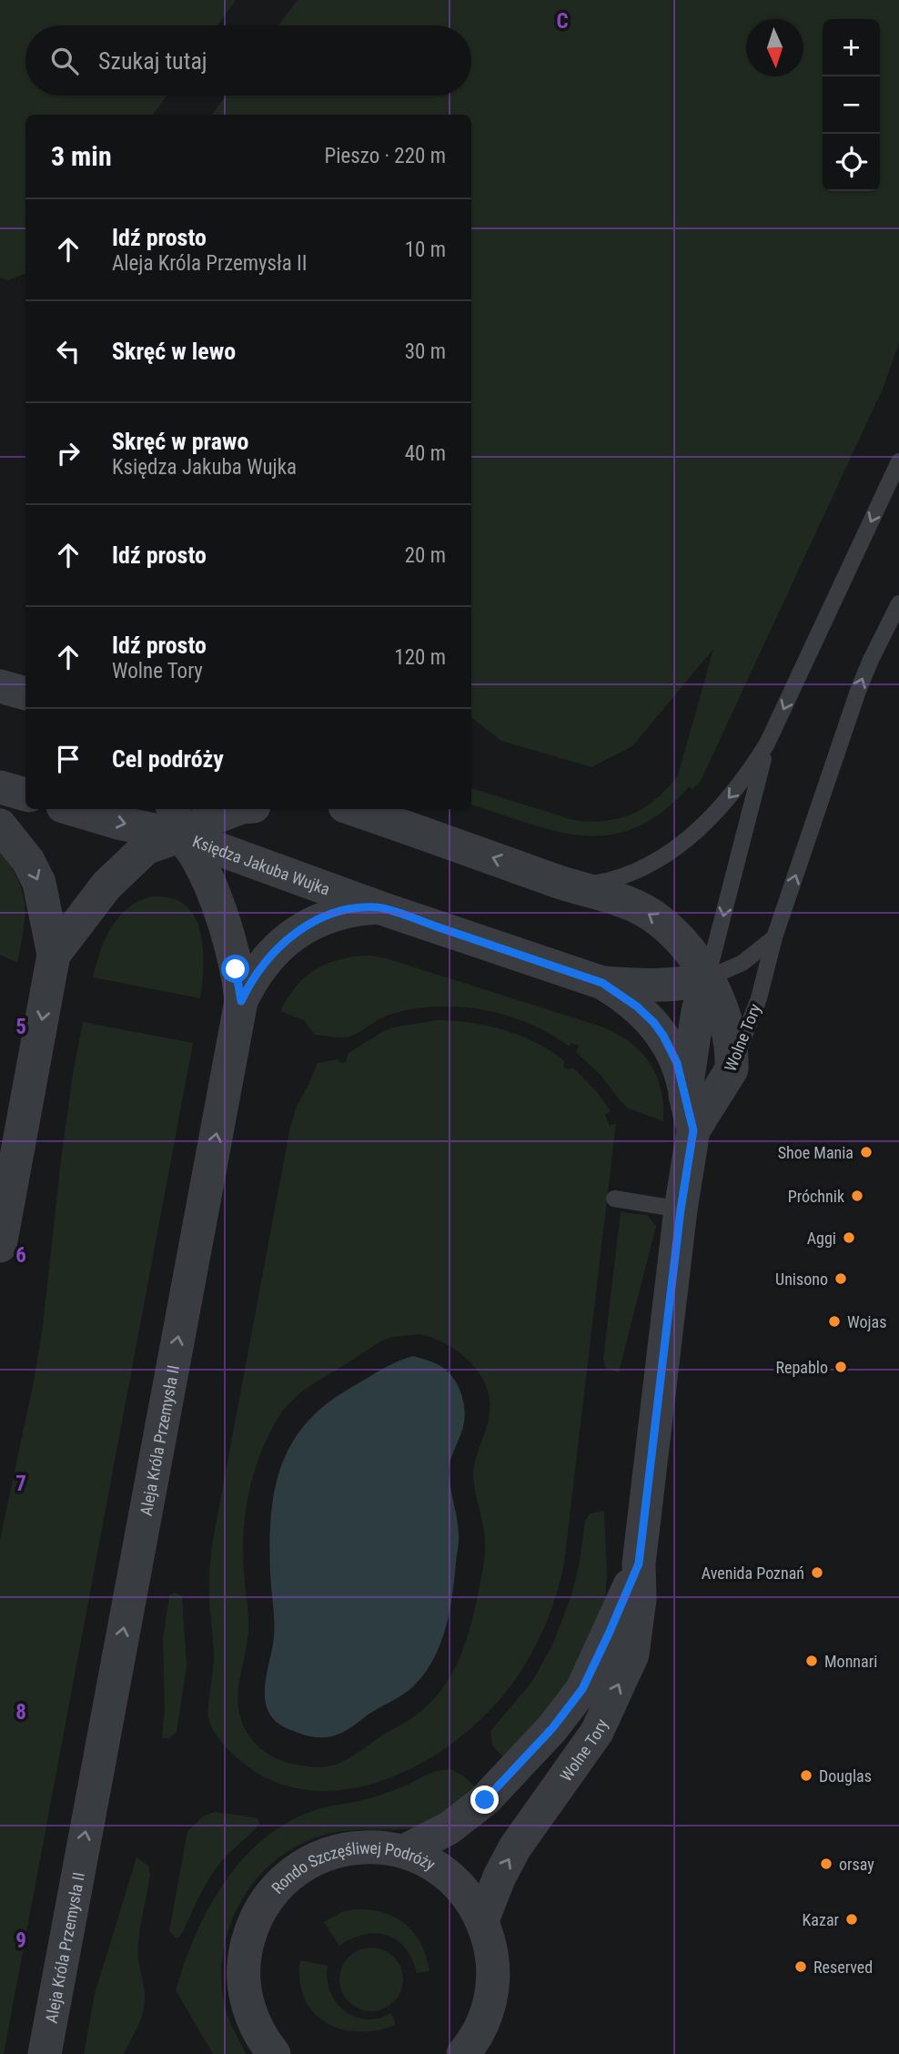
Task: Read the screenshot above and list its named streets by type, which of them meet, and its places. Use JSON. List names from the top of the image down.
{
  "streets": {
    "street": [
      "Księdza Jakuba Wujka",
      "Wolne Tory",
      "Aleja Króla Przemysła II",
      "Rondo Szczęśliwej Podróży"
    ]
  },
  "crossings": [
    ["Księdza Jakuba Wujka", "Aleja Króla Przemysła II"],
    ["Wolne Tory", "Rondo Szczęśliwej Podróży"]
  ],
  "one_way": ["Aleja Króla Przemysła II"],
  "places": [
    "Shoe Mania",
    "Próchnik",
    "Aggi",
    "Unisono",
    "Wojas",
    "Repablo",
    "Avenida Poznań",
    "Monnari",
    "Douglas",
    "orsay",
    "Kazar",
    "Reserved"
  ],
  "north": "bottom",
  "page": {
    "map_buttons": ["+", "−"],
    "search": "Szukaj tutaj",
    "heading": ["3 min", "Pieszo · 220 m"],
    "list": [
      ["Idź prosto", "Aleja Króla Przemysła II", "10 m"],
      ["Skręć w lewo", "30 m"],
      ["Skręć w prawo", "Księdza Jakuba Wujka", "40 m"],
      ["Idź prosto", "20 m"],
      ["Idź prosto", "Wolne Tory", "120 m"],
      "Cel podróży"
    ]
  },
  "grid": {
    "columns": ["C"],
    "rows": [
      "5",
      "6",
      "7",
      "8",
      "9"
    ]
  }
}
